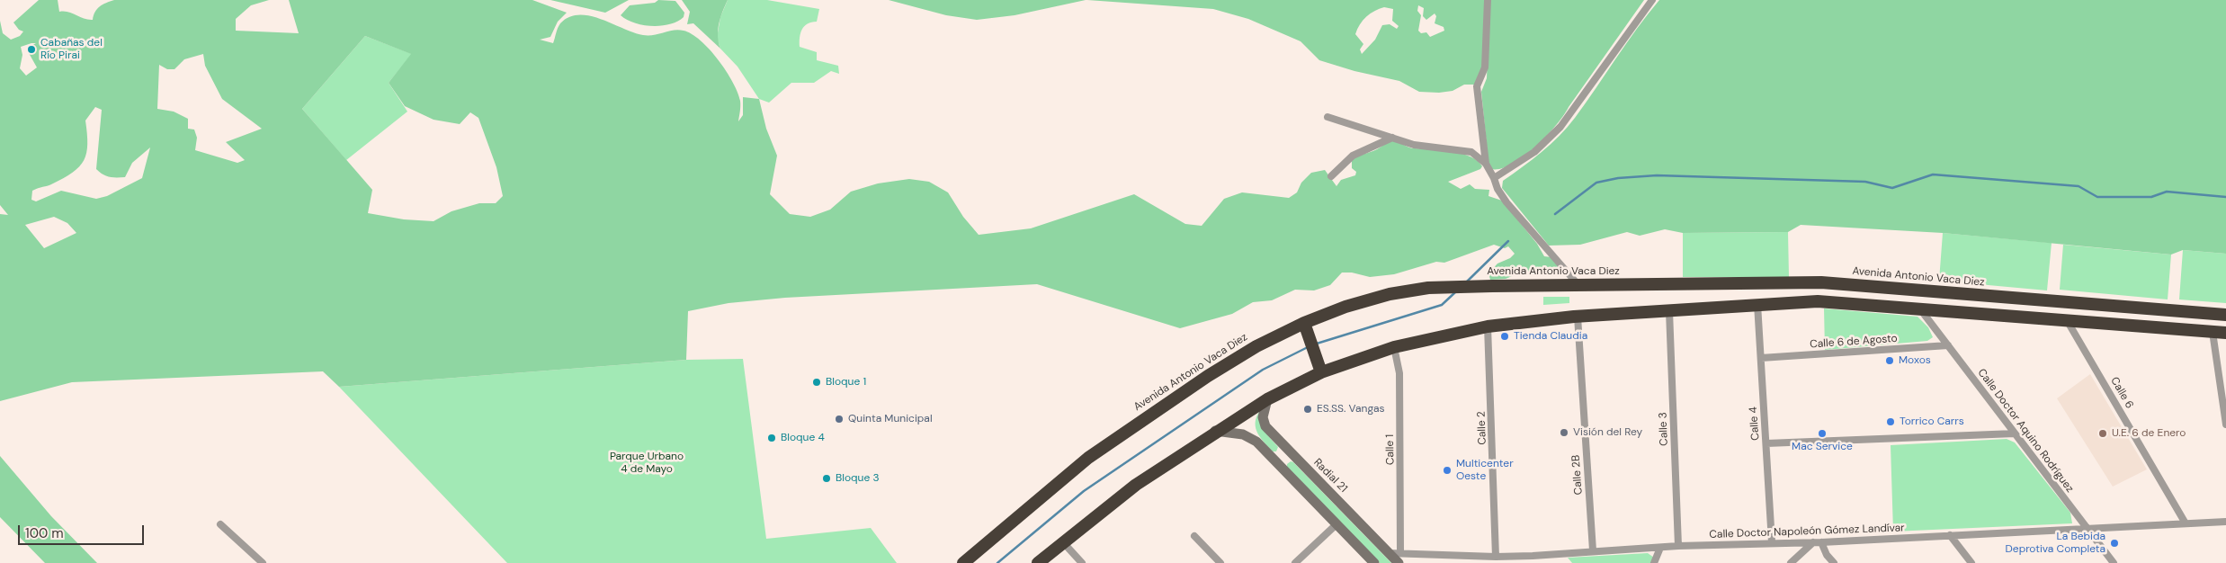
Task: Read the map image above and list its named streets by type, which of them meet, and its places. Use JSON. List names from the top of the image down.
{
  "streets": {
    "highway": ["Avenida Antonio Vaca Diez"],
    "street": [
      "Calle 6 de Agosto",
      "Calle 6",
      "Calle 4",
      "Calle 2",
      "Calle 3",
      "Calle Doctor Aquino Rodríguez",
      "Calle 1",
      "Calle 2B",
      "Radial 21",
      "Calle Doctor Napoleón Gómez Landívar"
    ]
  },
  "crossings": [
    ["Calle 6 de Agosto", "Calle 4"],
    ["Calle 6 de Agosto", "Calle Doctor Aquino Rodríguez"],
    ["Calle 6", "Calle Doctor Napoleón Gómez Landívar"],
    ["Calle 4", "Calle Doctor Napoleón Gómez Landívar"],
    ["Calle 2", "Calle Doctor Napoleón Gómez Landívar"],
    ["Calle 3", "Calle Doctor Napoleón Gómez Landívar"],
    ["Calle Doctor Aquino Rodríguez", "Calle Doctor Napoleón Gómez Landívar"],
    ["Calle 1", "Radial 21"],
    ["Calle 1", "Calle Doctor Napoleón Gómez Landívar"],
    ["Calle 2B", "Calle Doctor Napoleón Gómez Landívar"],
    ["Radial 21", "Calle Doctor Napoleón Gómez Landívar"]
  ],
  "parks": ["Parque Urbano 4 de Mayo"],
  "places": [
    "Cabañas del Río Pirai",
    "Tienda Claudia",
    "Moxos",
    "Bloque 1",
    "ES.SS. Vangas",
    "Quinta Municipal",
    "Torrico Carrs",
    "Visión del Rey",
    "Mac Service",
    "U.E. 6 de Enero",
    "Bloque 4",
    "Multicenter Oeste",
    "Bloque 3",
    "La Bebida Deprotiva Completa"
  ],
  "scale_bar": "100 m"
}
